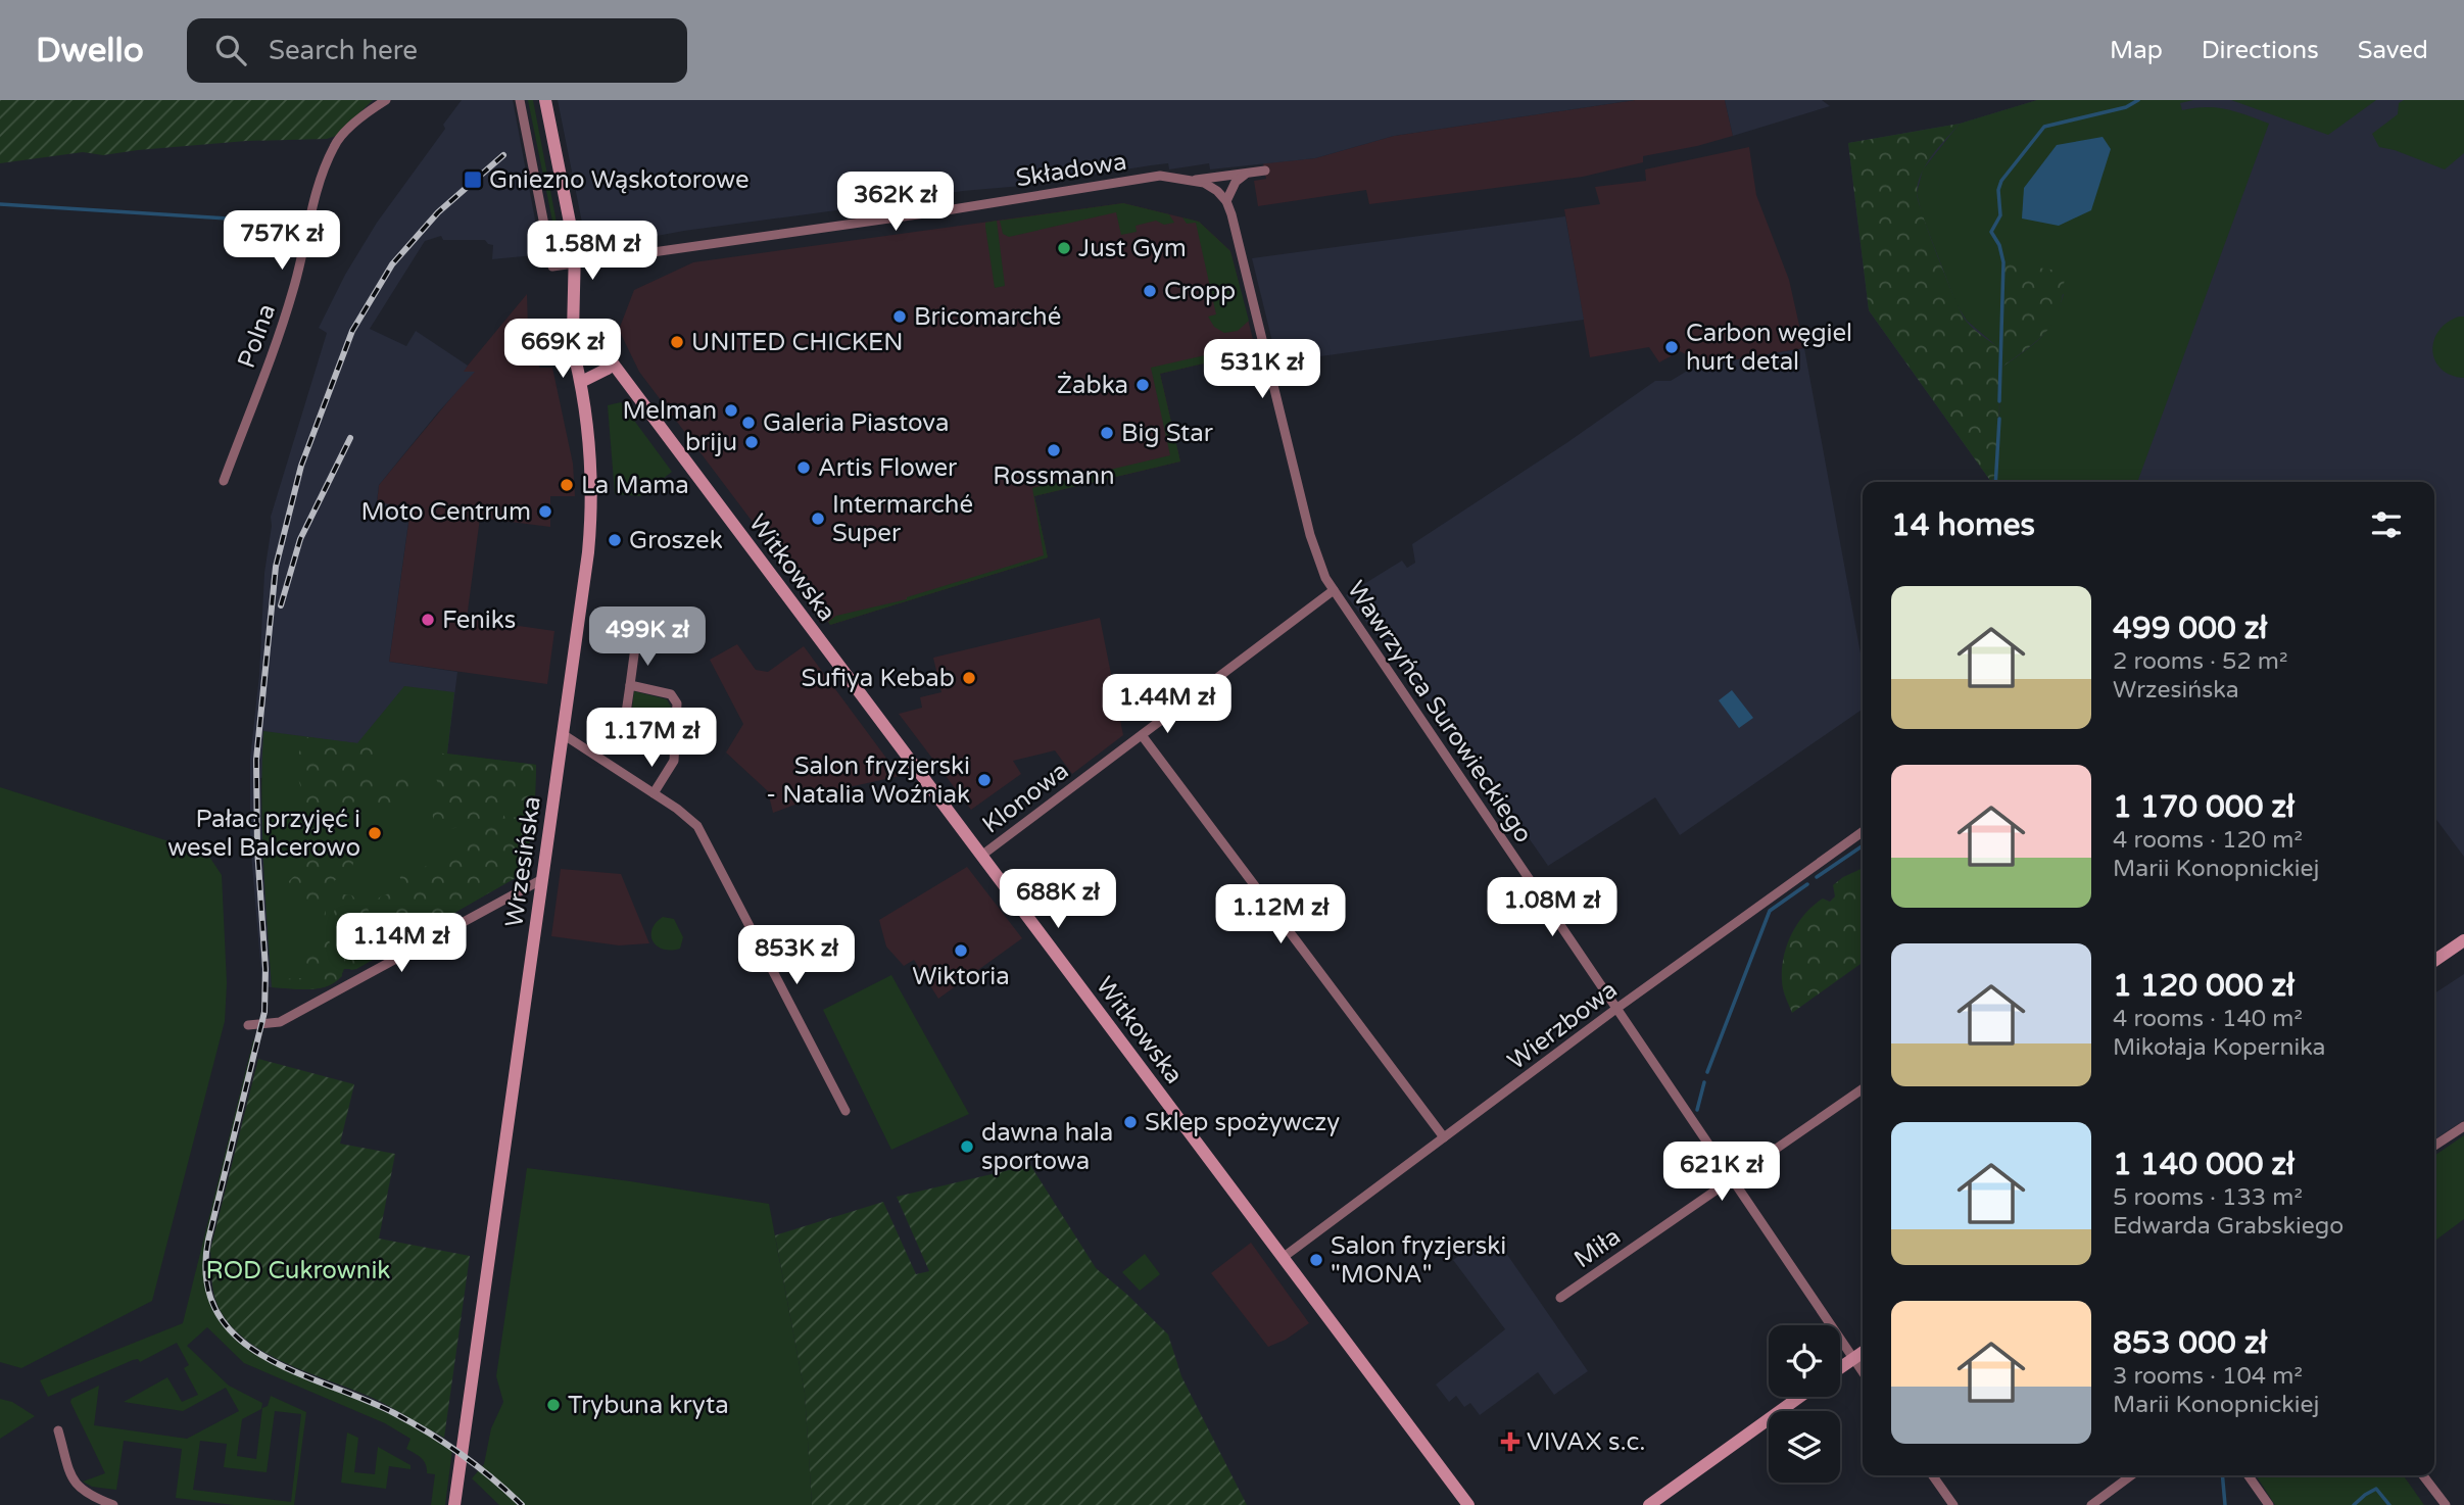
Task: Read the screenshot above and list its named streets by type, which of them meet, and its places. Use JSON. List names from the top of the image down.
{
  "streets": {
    "street": [
      "Składowa",
      "Polna",
      "Witkowska",
      "Wawrzyńca Surowieckiego",
      "Klonowa",
      "Wrzesińska",
      "Wierzbowa",
      "Miła"
    ]
  },
  "crossings": [
    ["Składowa", "Wawrzyńca Surowieckiego"],
    ["Witkowska", "Klonowa"],
    ["Witkowska", "Wrzesińska"],
    ["Witkowska", "Wierzbowa"],
    ["Wawrzyńca Surowieckiego", "Klonowa"],
    ["Wawrzyńca Surowieckiego", "Wierzbowa"],
    ["Wawrzyńca Surowieckiego", "Miła"]
  ],
  "parks": ["ROD Cukrownik"],
  "places": {
    "transit": ["Gniezno Wąskotorowe"],
    "other": [
      "Just Gym",
      "Cropp",
      "Bricomarché",
      "UNITED CHICKEN",
      "Carbon węgiel hurt detal",
      "Żabka",
      "Melman",
      "Galeria Piastova",
      "Big Star",
      "briju",
      "Rossmann",
      "Artis Flower",
      "La Mama",
      "Moto Centrum",
      "Intermarché Super",
      "Groszek",
      "Feniks",
      "Sufiya Kebab",
      "Salon fryzjerski - Natalia Woźniak",
      "Pałac przyjęć i wesel Balcerowo",
      "Wiktoria",
      "Sklep spożywczy",
      "dawna hala sportowa",
      "Salon fryzjerski \"MONA\"",
      "Trybuna kryta"
    ],
    "health": ["VIVAX s.c."]
  },
  "page": {
    "header": "Dwello",
    "search": "Search here",
    "nav": ["Map", "Directions", "Saved"],
    "price": [
      "362K zł",
      "757K zł",
      "1.58M zł",
      "669K zł",
      "531K zł",
      "499K zł",
      "1.44M zł",
      "1.17M zł",
      "688K zł",
      "1.08M zł",
      "1.12M zł",
      "1.14M zł",
      "853K zł",
      "621K zł"
    ],
    "heading": "14 homes",
    "list": [
      {
        "name": "499 000 zł",
        "note": "2 rooms · 52 m² · Wrzesińska"
      },
      {
        "name": "1 170 000 zł",
        "note": "4 rooms · 120 m² · Marii Konopnickiej"
      },
      {
        "name": "1 120 000 zł",
        "note": "4 rooms · 140 m² · Mikołaja Kopernika"
      },
      {
        "name": "1 140 000 zł",
        "note": "5 rooms · 133 m² · Edwarda Grabskiego"
      },
      {
        "name": "853 000 zł",
        "note": "3 rooms · 104 m² · Marii Konopnickiej"
      }
    ]
  }
}
